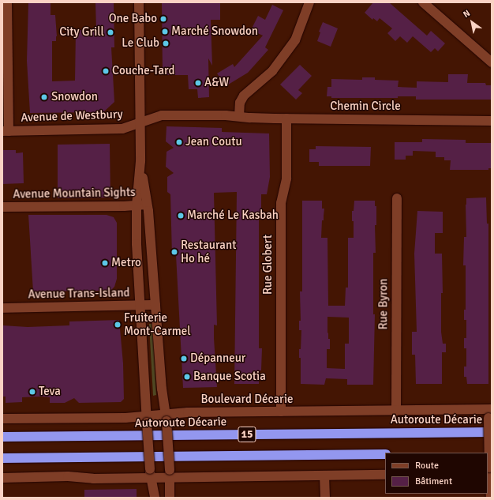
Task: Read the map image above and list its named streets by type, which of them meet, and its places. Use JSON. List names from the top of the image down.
{
  "streets": {
    "highway": ["Autoroute Décarie", "15"],
    "street": [
      "Chemin Circle",
      "Avenue de Westbury",
      "Avenue Mountain Sights",
      "Rue Globert",
      "Avenue Trans-Island",
      "Rue Byron",
      "Boulevard Décarie"
    ]
  },
  "crossings": [
    ["Chemin Circle", "Avenue de Westbury"],
    ["Chemin Circle", "Rue Globert"],
    ["Rue Globert", "Boulevard Décarie"],
    ["Rue Byron", "Boulevard Décarie"]
  ],
  "places": [
    "One Babo",
    "Marché Snowdon",
    "City Grill",
    "Le Club",
    "Couche-Tard",
    "A&W",
    "Snowdon",
    "Jean Coutu",
    "Marché Le Kasbah",
    "Restaurant Ho hé",
    "Metro",
    "Fruiterie Mont-Carmel",
    "Dépanneur",
    "Banque Scotia",
    "Teva"
  ],
  "legend": ["Route", "Bâtiment"],
  "north": "top left"
}
